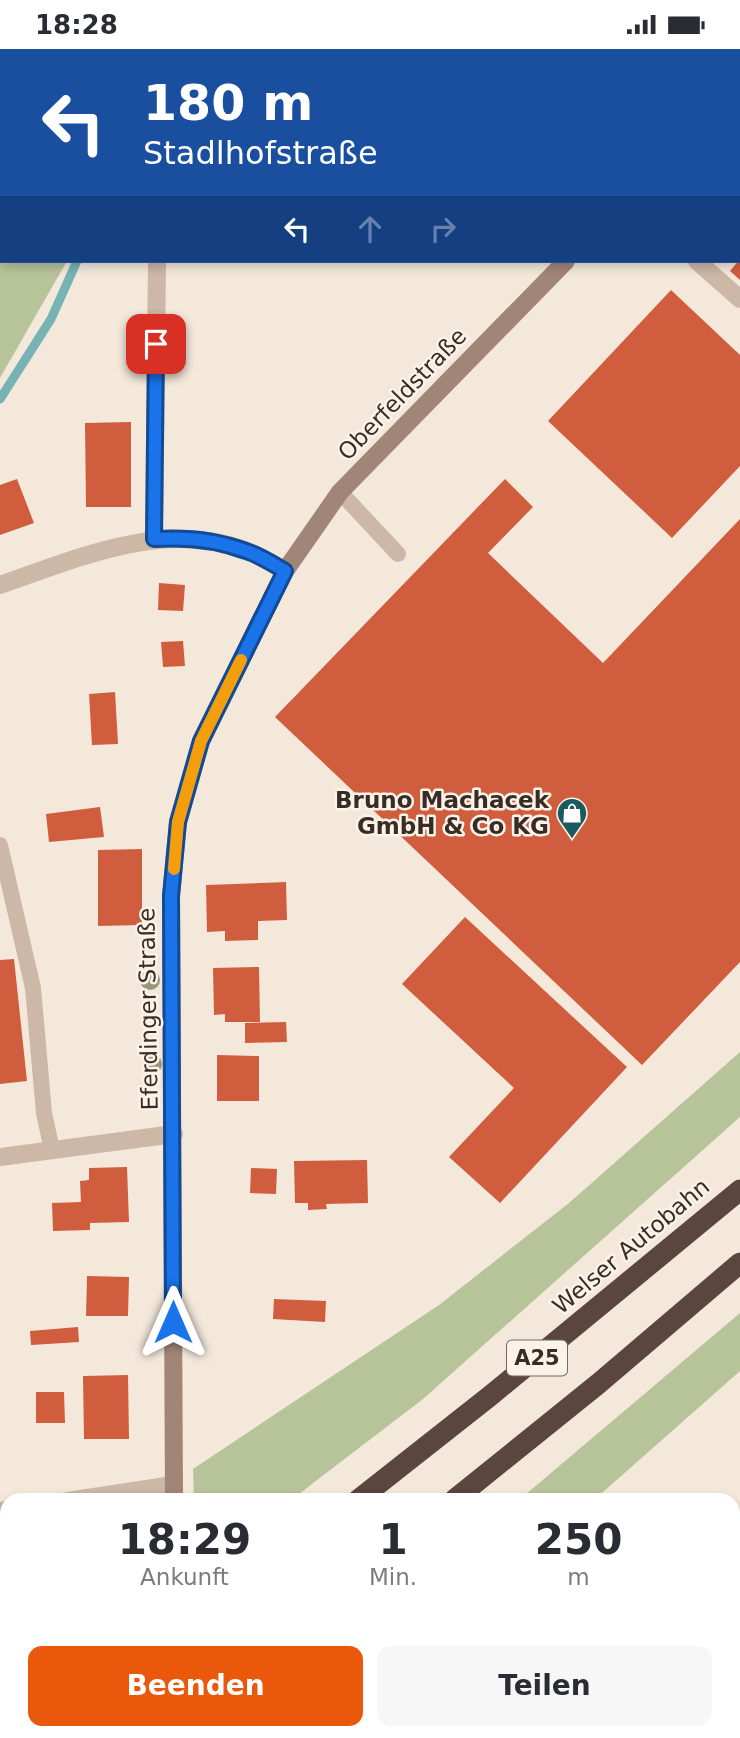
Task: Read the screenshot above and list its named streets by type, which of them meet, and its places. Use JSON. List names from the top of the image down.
{
  "streets": {
    "highway": ["Welser Autobahn", "A25"],
    "main road": ["Oberfeldstraße", "Eferdinger Straße"]
  },
  "crossings": [
    ["Oberfeldstraße", "Eferdinger Straße"]
  ],
  "places": {
    "shop": ["Bruno Machacek GmbH & Co KG"]
  },
  "page": {
    "status": "18:28",
    "turn": ["180 m", "Stadlhofstraße"],
    "eta": [
      "18:29",
      "Ankunft",
      "1",
      "Min.",
      "250",
      "m"
    ],
    "buttons": ["Beenden", "Teilen"]
  }
}
